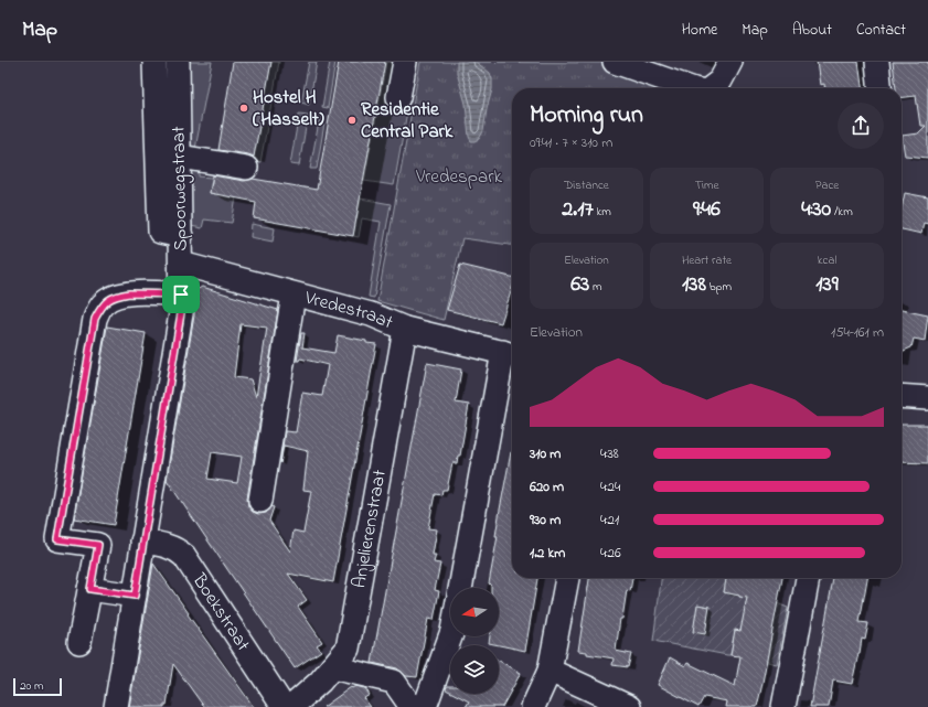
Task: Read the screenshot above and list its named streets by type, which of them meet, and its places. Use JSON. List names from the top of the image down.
{
  "streets": {
    "street": [
      "Spoorwegstraat",
      "Vredestraat",
      "Anjelierenstraat",
      "Boekstraat"
    ]
  },
  "crossings": [
    ["Spoorwegstraat", "Vredestraat"],
    ["Spoorwegstraat", "Boekstraat"],
    ["Vredestraat", "Anjelierenstraat"]
  ],
  "parks": ["Vredespark"],
  "places": ["Hostel H (Hasselt)", "Residentie Central Park"],
  "scale_bar": "20 m",
  "north": "left",
  "page": {
    "header": "Map",
    "nav": [
      "Home",
      "Map",
      "About",
      "Contact"
    ],
    "heading": ["Morning run", "09:41 · 7 × 310 m"],
    "stats": [
      ["Distance", "2.17 km"],
      ["Time", "9:46"],
      ["Pace", "4:30 /km"],
      ["Elevation", "63 m"],
      ["Heart rate", "138 bpm"],
      ["kcal", "139"]
    ],
    "chart": ["Elevation", "154–161 m"],
    "list": [
      {
        "name": "310 m",
        "note": "4:38"
      },
      {
        "name": "620 m",
        "note": "4:24"
      },
      {
        "name": "930 m",
        "note": "4:21"
      },
      {
        "name": "1.2 km",
        "note": "4:26"
      }
    ],
    "scale": "20 m"
  }
}
